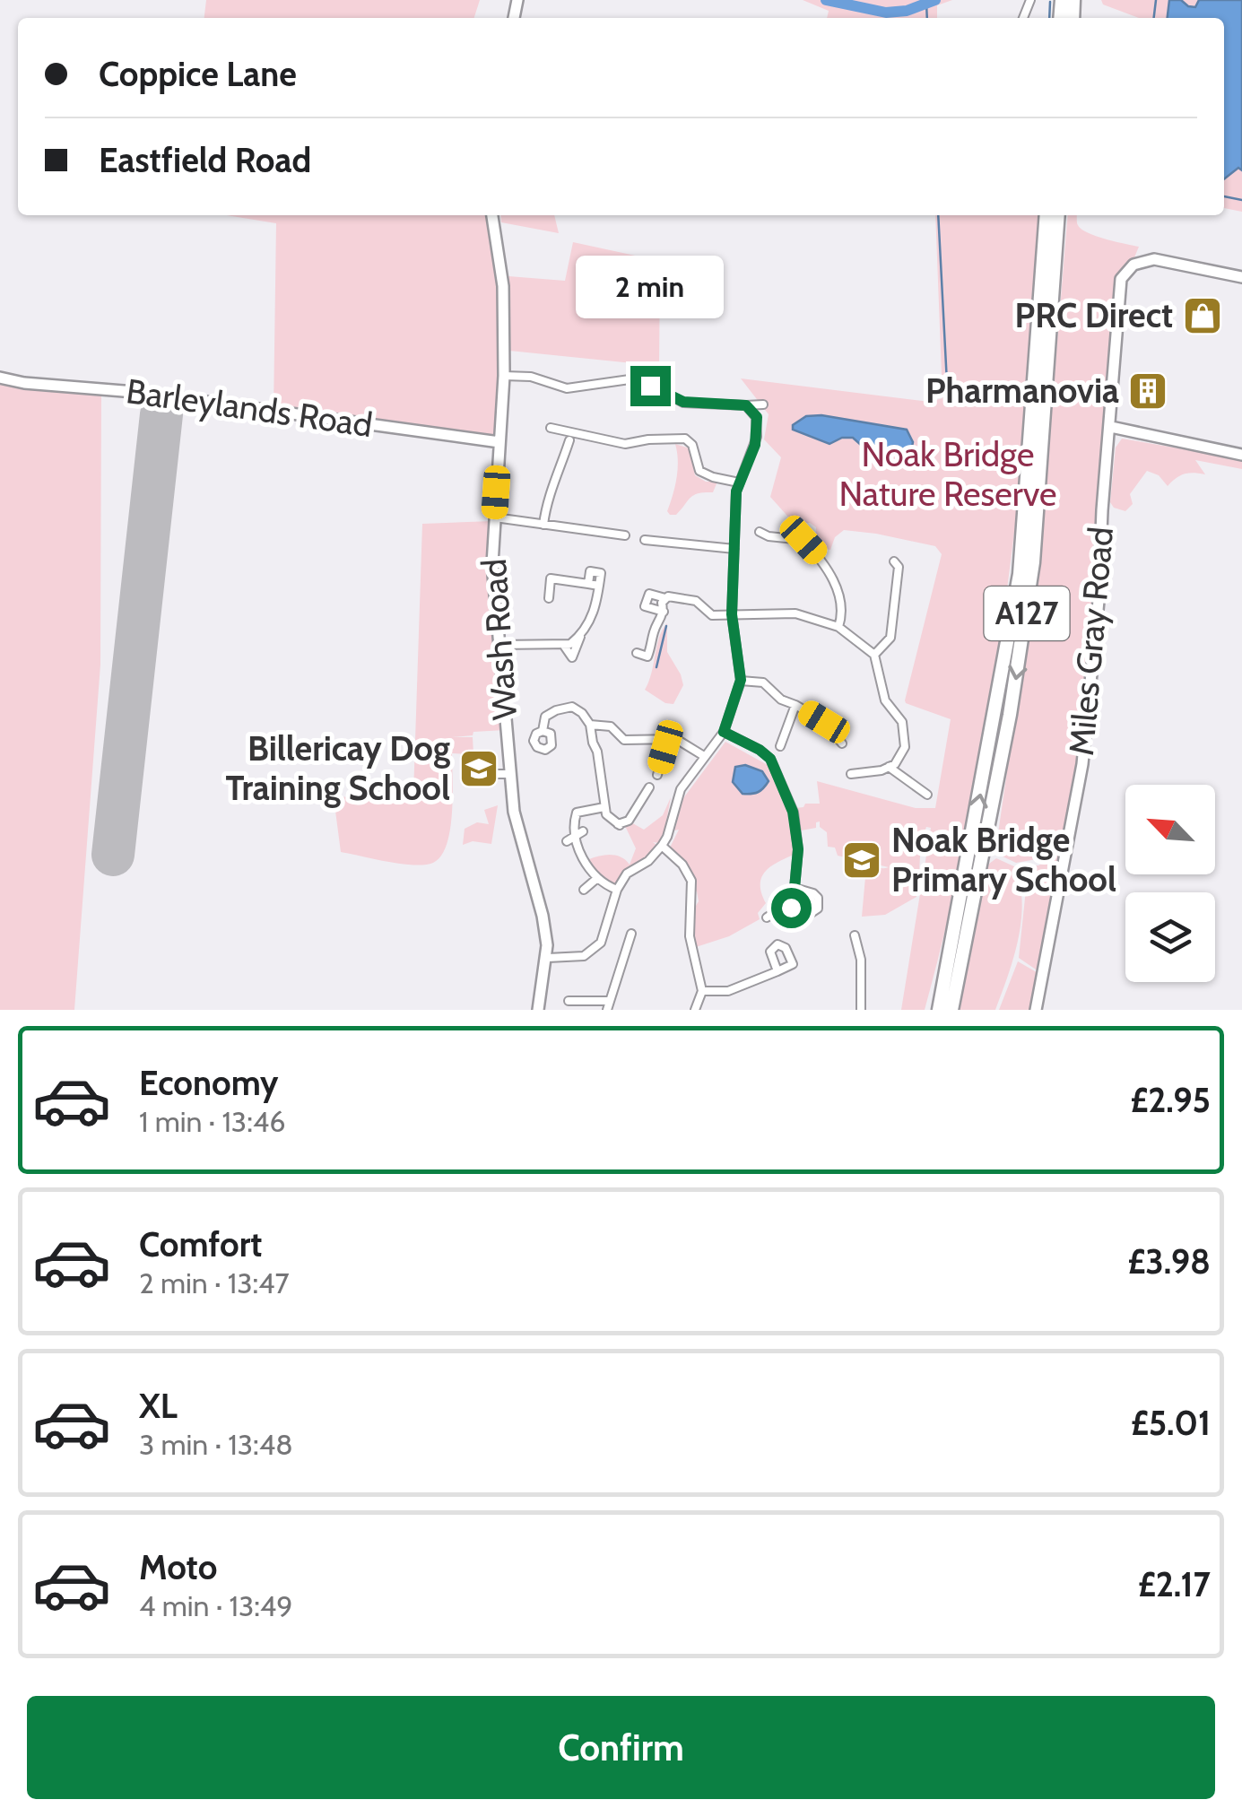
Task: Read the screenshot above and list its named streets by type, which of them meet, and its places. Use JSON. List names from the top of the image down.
{
  "streets": {
    "highway": ["A127"],
    "street": ["Barleylands Road", "Wash Road", "Miles Gray Road"]
  },
  "crossings": [
    ["Barleylands Road", "Wash Road"]
  ],
  "parks": ["Noak Bridge Nature Reserve"],
  "places": {
    "shop": ["PRC Direct"],
    "building": ["Pharmanovia"],
    "school or university": ["Billericay Dog Training School", "Noak Bridge Primary School"]
  },
  "north": "top left",
  "page": {
    "banner": ["Coppice Lane", "Eastfield Road"],
    "bubble": "2 min",
    "list": [
      {
        "name": "Economy",
        "note": "1 min · 13:46",
        "value": "£2.95"
      },
      {
        "name": "Comfort",
        "note": "2 min · 13:47",
        "value": "£3.98"
      },
      {
        "name": "XL",
        "note": "3 min · 13:48",
        "value": "£5.01"
      },
      {
        "name": "Moto",
        "note": "4 min · 13:49",
        "value": "£2.17"
      }
    ],
    "buttons": "Confirm"
  }
}
